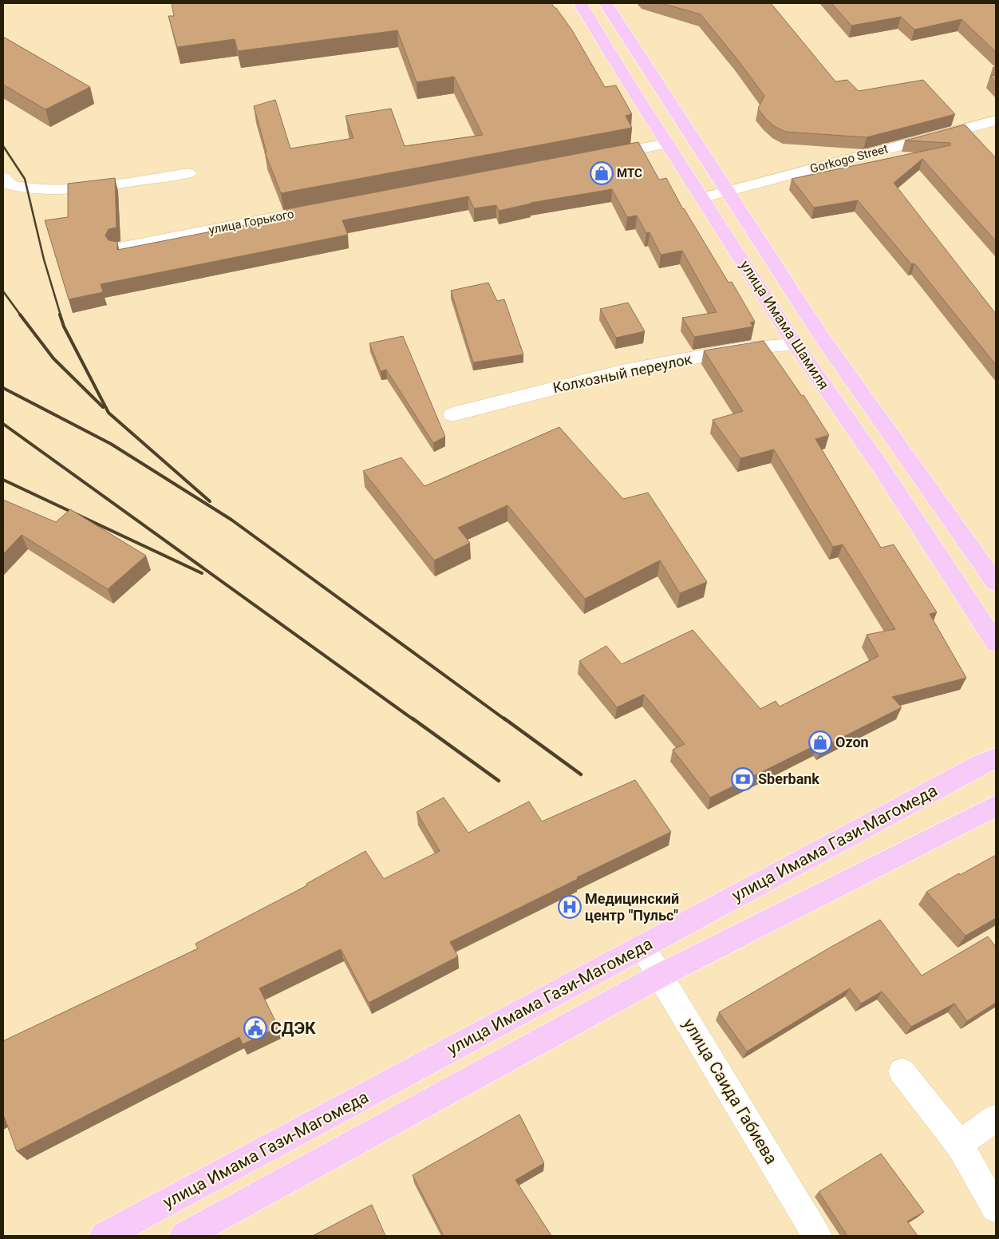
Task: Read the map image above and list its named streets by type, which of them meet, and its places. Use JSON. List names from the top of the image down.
{
  "streets": {
    "main road": ["улица Имама Шамиля", "улица Имама Гази-Магомеда"],
    "street": [
      "Gorkogo Street",
      "улица Горького",
      "Колхозный переулок",
      "улица Саида Габиева"
    ]
  },
  "crossings": [
    ["Gorkogo Street", "улица Имама Шамиля"],
    ["улица Имама Шамиля", "Колхозный переулок"],
    ["улица Имама Гази-Магомеда", "улица Саида Габиева"]
  ],
  "places": {
    "shop": ["МТС", "Ozon"],
    "bank": ["Sberbank"],
    "hospital": ["Медицинский центр \"Пульс\""],
    "public building": ["СДЭК"]
  }
}
